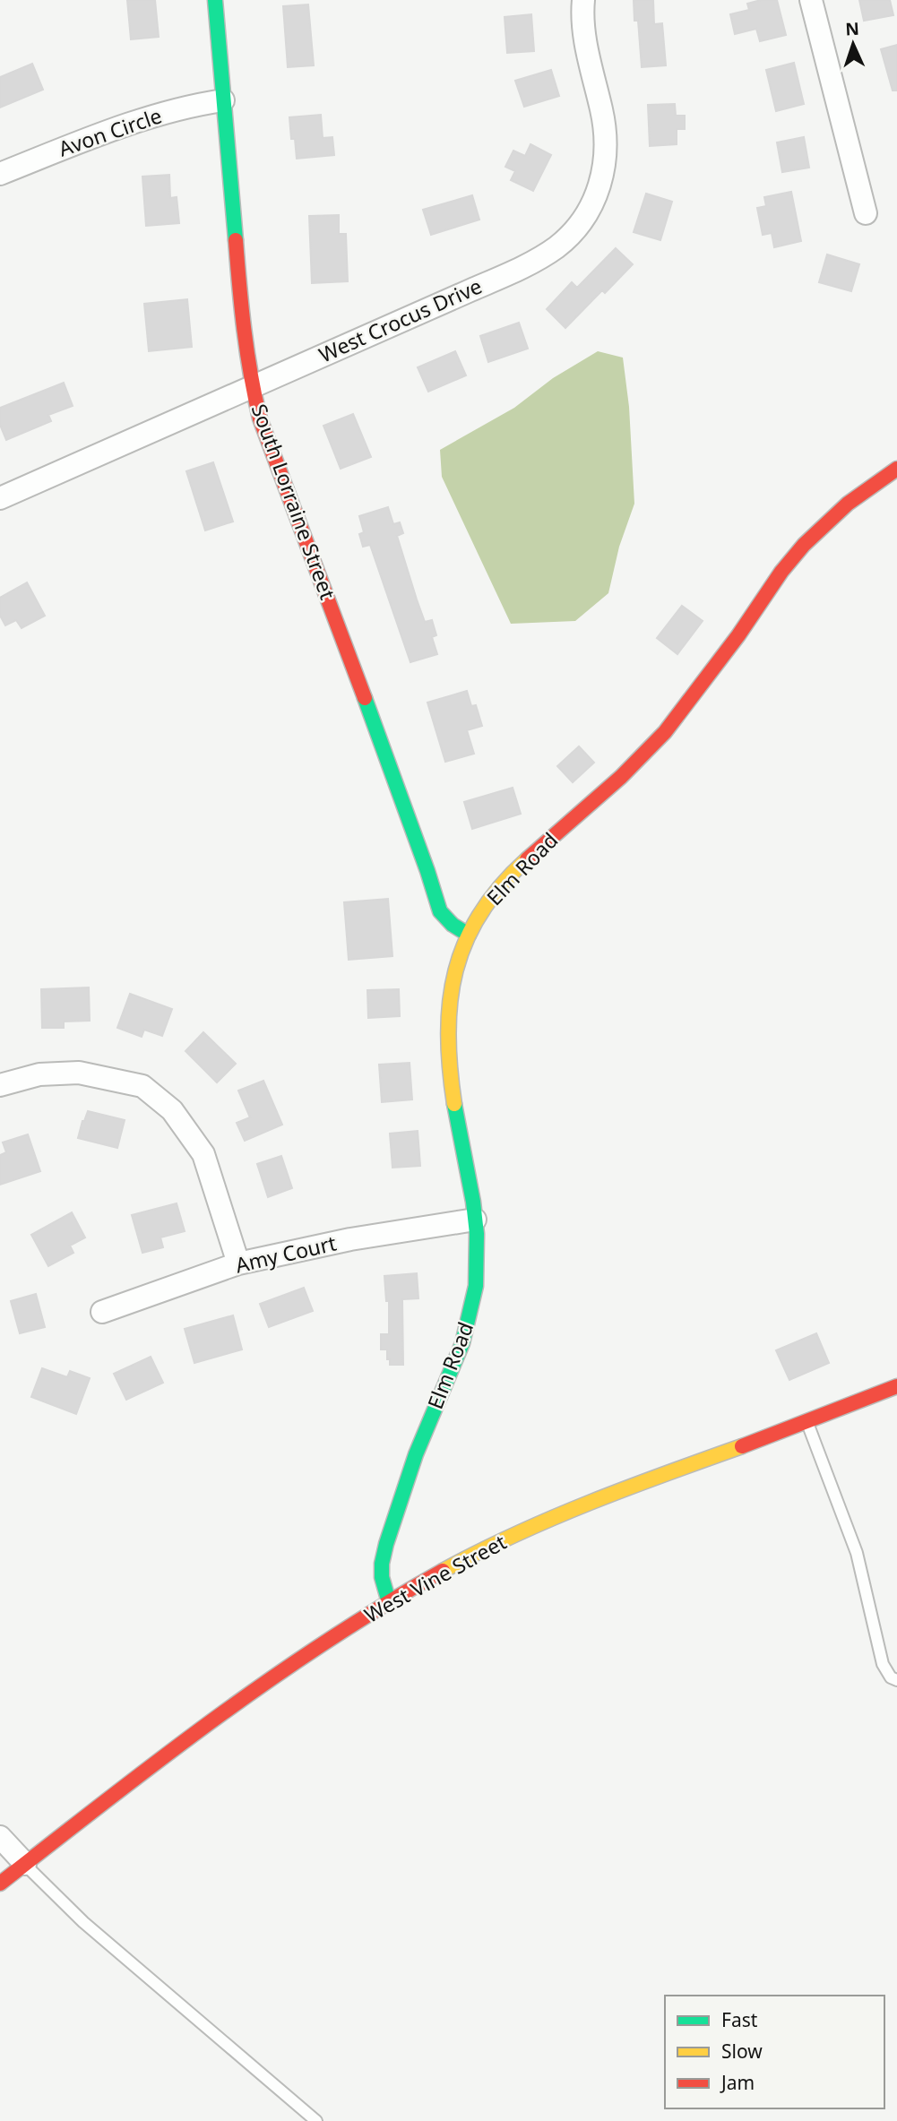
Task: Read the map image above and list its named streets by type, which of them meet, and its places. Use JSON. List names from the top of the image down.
{
  "streets": {
    "street": [
      "Avon Circle",
      "West Crocus Drive",
      "South Lorraine Street",
      "Elm Road",
      "Amy Court",
      "West Vine Street"
    ]
  },
  "crossings": [
    ["Avon Circle", "South Lorraine Street"],
    ["West Crocus Drive", "South Lorraine Street"],
    ["South Lorraine Street", "Elm Road"],
    ["Elm Road", "Amy Court"],
    ["Elm Road", "West Vine Street"]
  ],
  "legend": ["Fast", "Slow", "Jam"],
  "north": "top"
}
